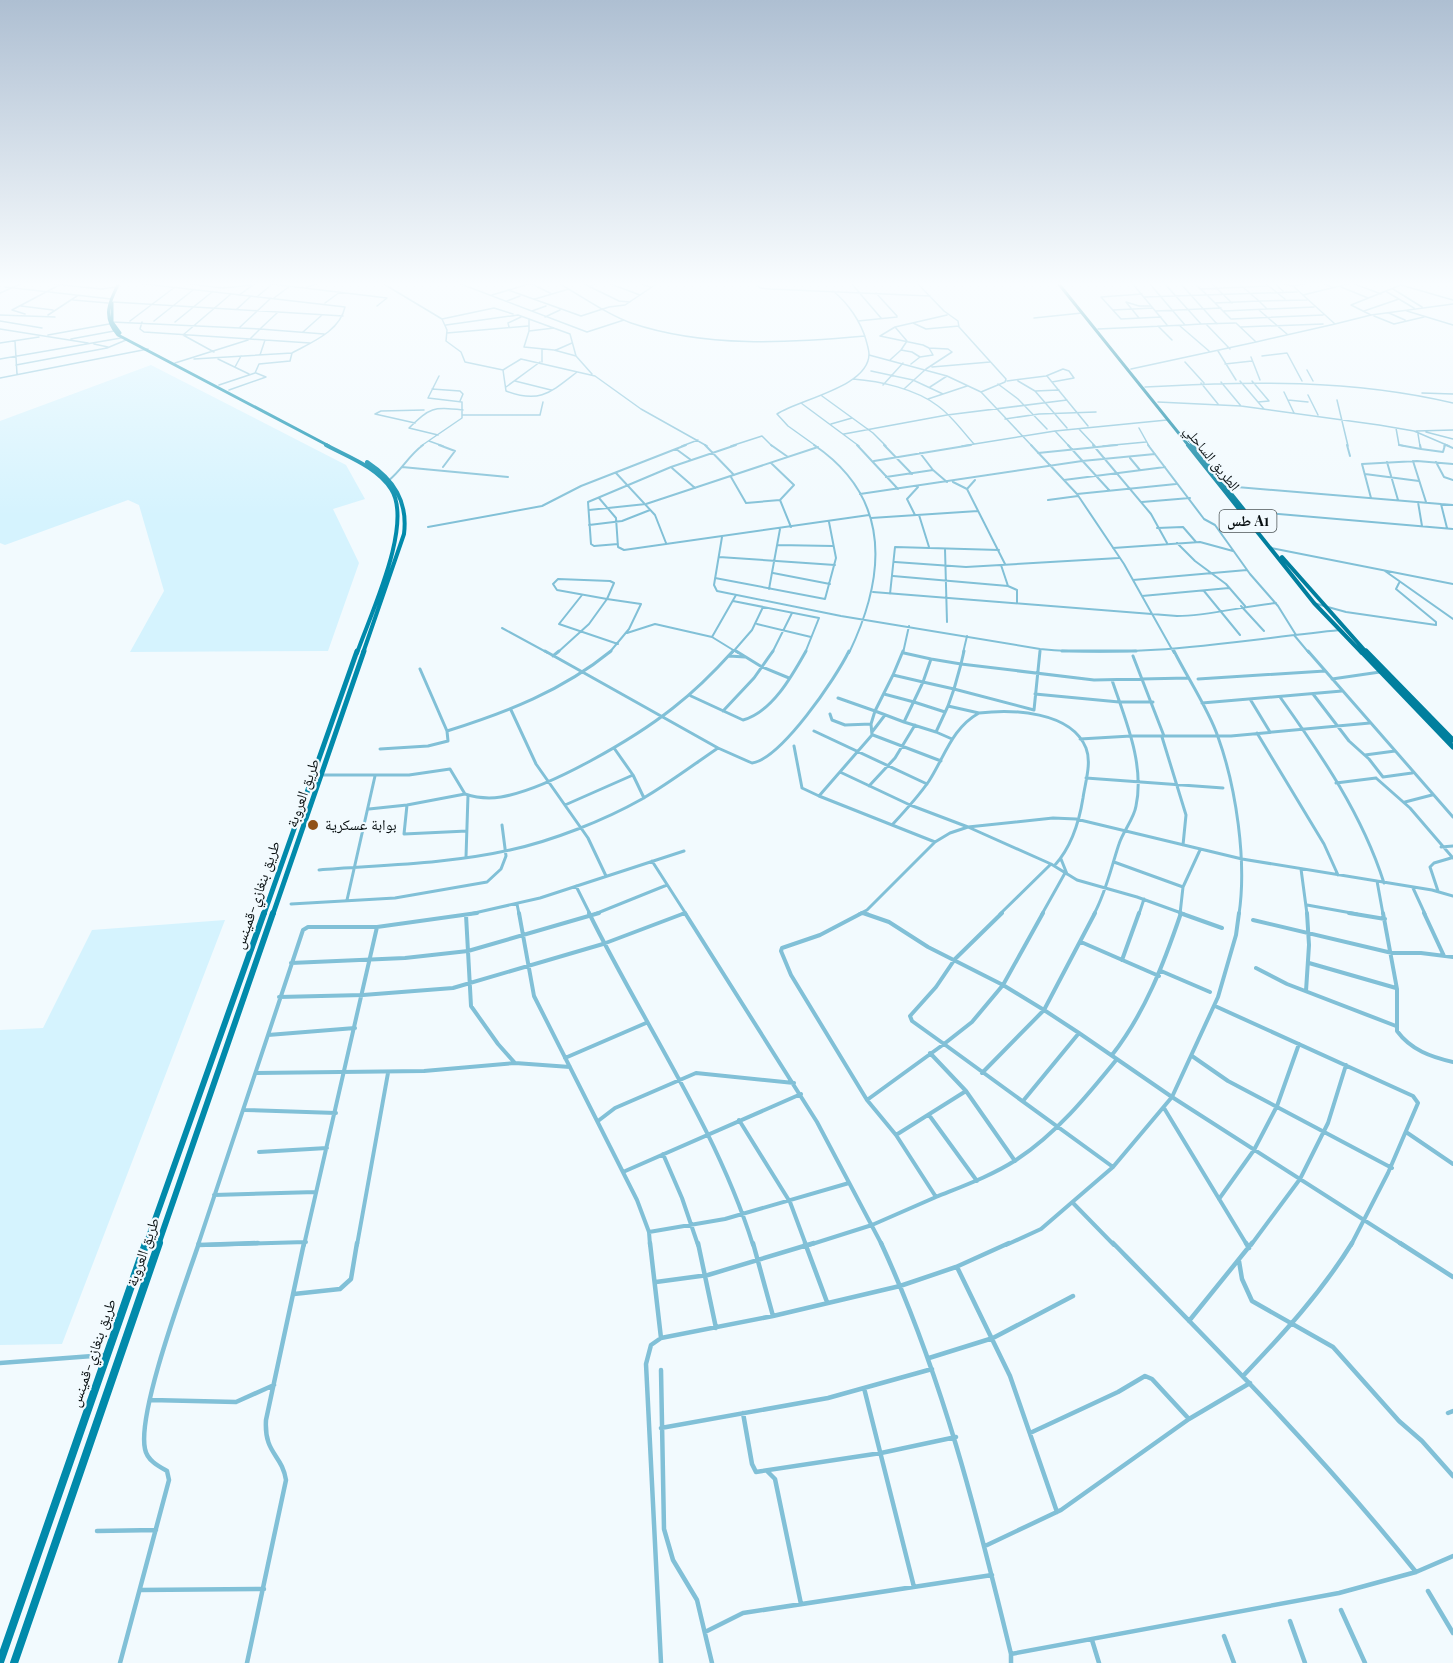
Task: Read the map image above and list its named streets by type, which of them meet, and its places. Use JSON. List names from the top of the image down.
{
  "streets": {
    "highway": ["الطريق الساحلي", "طس A1"],
    "main road": ["طريق العروبة", "طريق بنغازي-قمينس"]
  },
  "crossings": [
    ["طريق العروبة", "طريق بنغازي-قمينس"]
  ],
  "places": ["بوابة عسكرية"]
}
